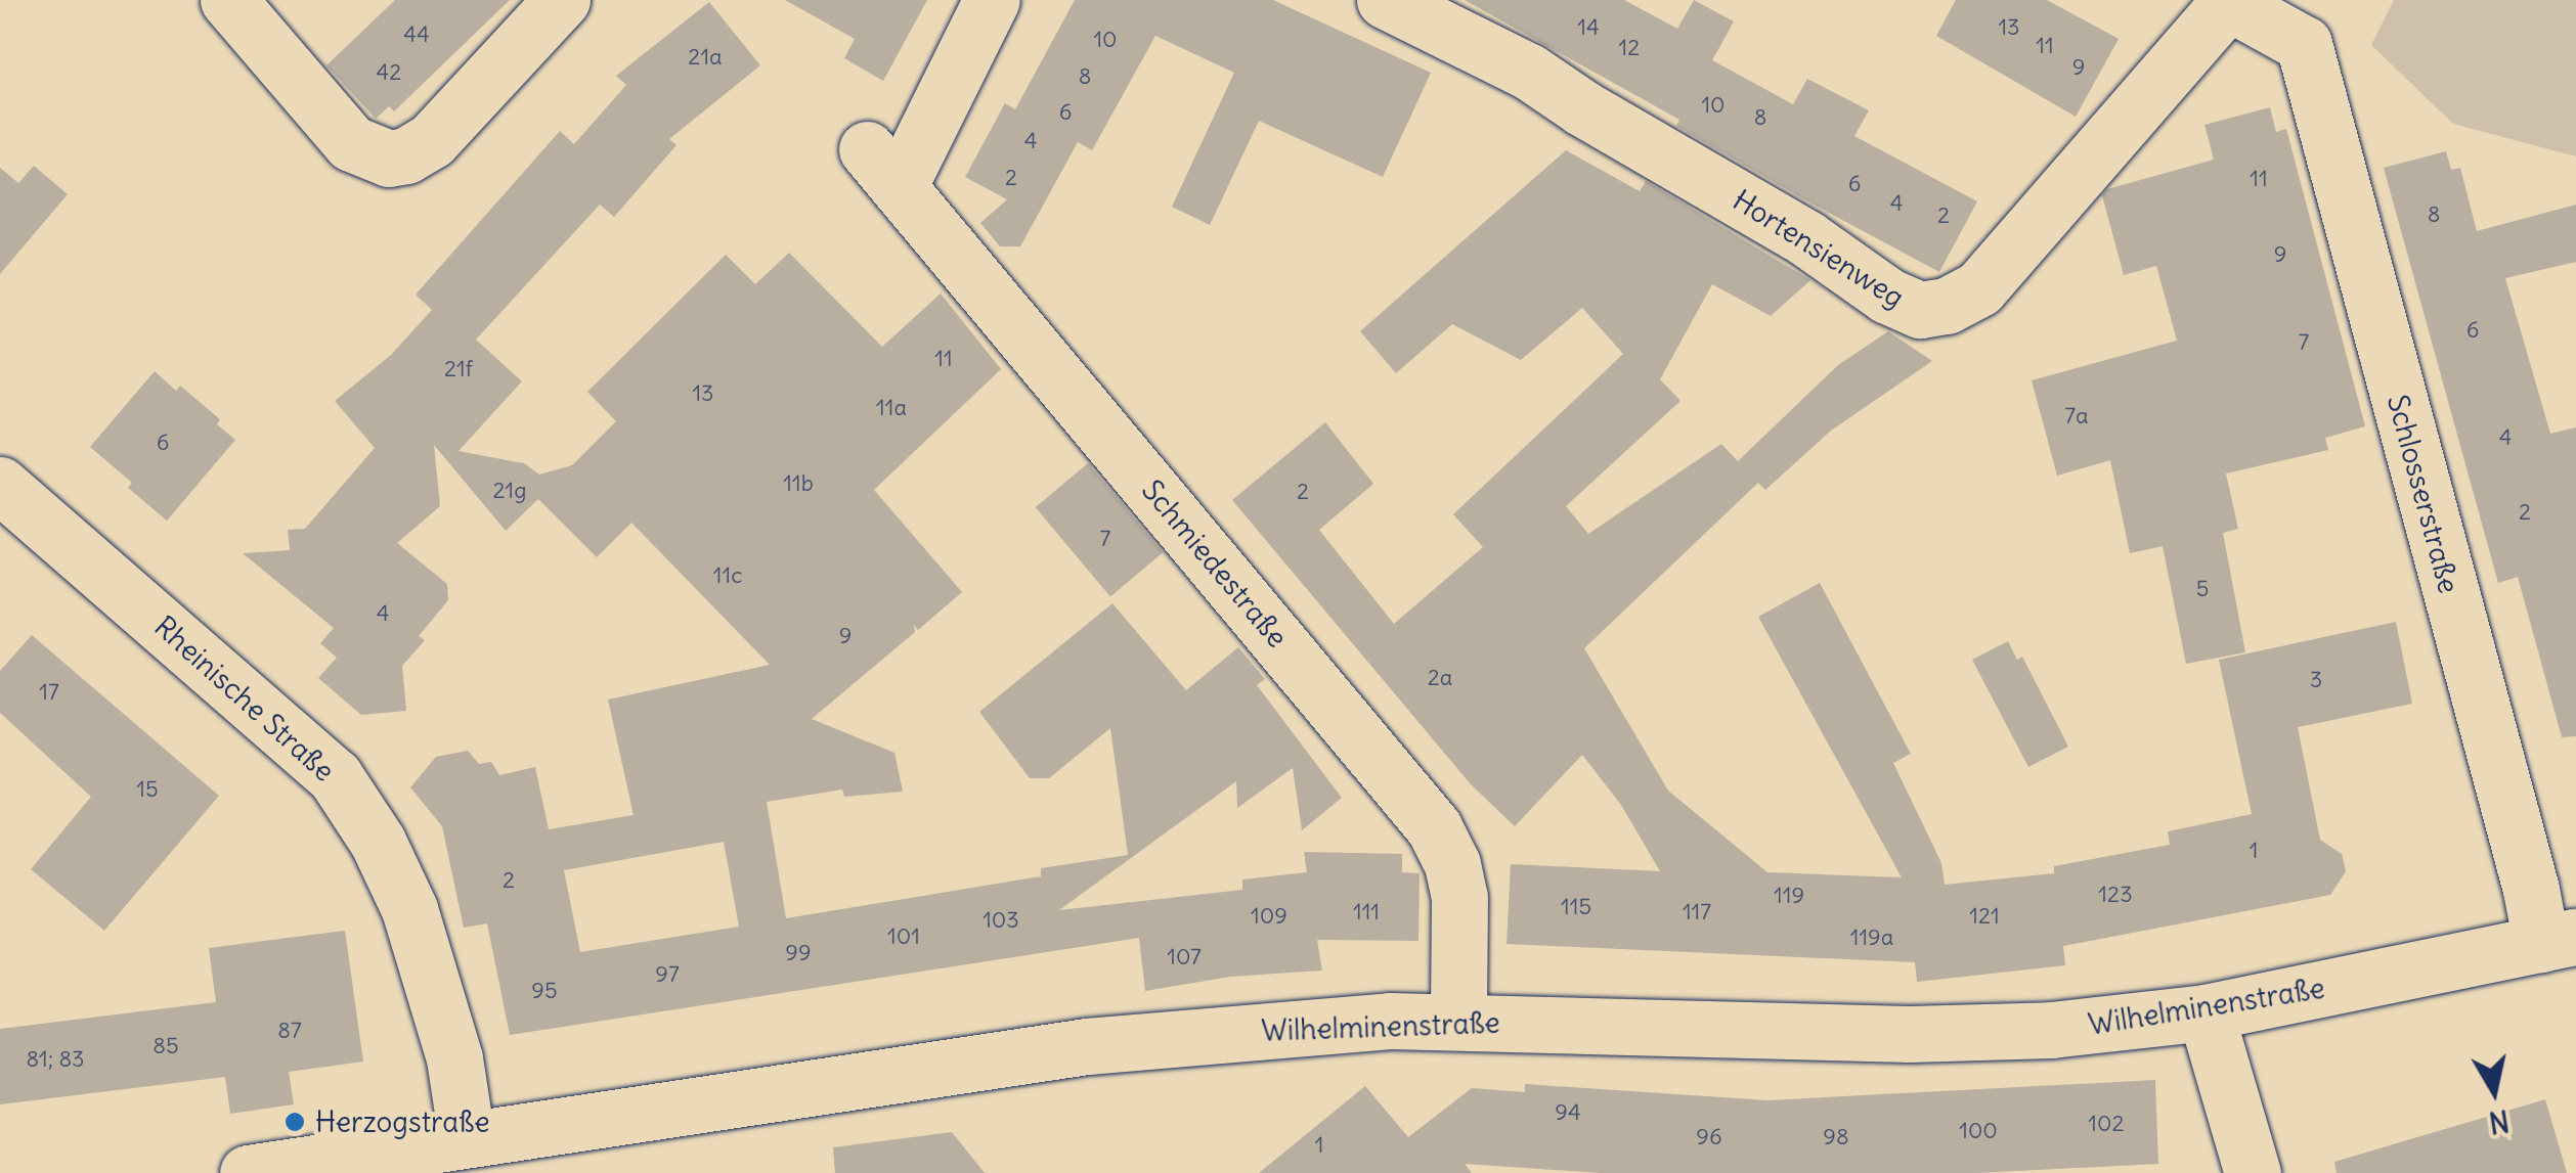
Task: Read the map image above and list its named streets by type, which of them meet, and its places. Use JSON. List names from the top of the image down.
{
  "streets": {
    "street": [
      "Hortensienweg",
      "Schlosserstraße",
      "Schmiedestraße",
      "Rheinische Straße",
      "Wilhelminenstraße"
    ]
  },
  "crossings": [
    ["Hortensienweg", "Schlosserstraße"],
    ["Schlosserstraße", "Wilhelminenstraße"],
    ["Schmiedestraße", "Wilhelminenstraße"],
    ["Rheinische Straße", "Wilhelminenstraße"]
  ],
  "places": ["Herzogstraße"],
  "house_numbers": [
    "14",
    "13",
    "44",
    "10",
    "11",
    "12",
    "21a",
    "9",
    "42",
    "8",
    "10",
    "6",
    "8",
    "4",
    "2",
    "11",
    "6",
    "4",
    "8",
    "2",
    "9",
    "6",
    "7",
    "11",
    "21f",
    "13",
    "11a",
    "7a",
    "4",
    "6",
    "11b",
    "21g",
    "2",
    "2",
    "7",
    "11c",
    "5",
    "4",
    "9",
    "2a",
    "3",
    "17",
    "15",
    "1",
    "2",
    "123",
    "119",
    "115",
    "111",
    "117",
    "109",
    "121",
    "103",
    "101",
    "119a",
    "99",
    "107",
    "97",
    "95",
    "87",
    "85",
    "81; 83",
    "94",
    "102",
    "100",
    "96",
    "98",
    "1"
  ],
  "north": "bottom"
}
